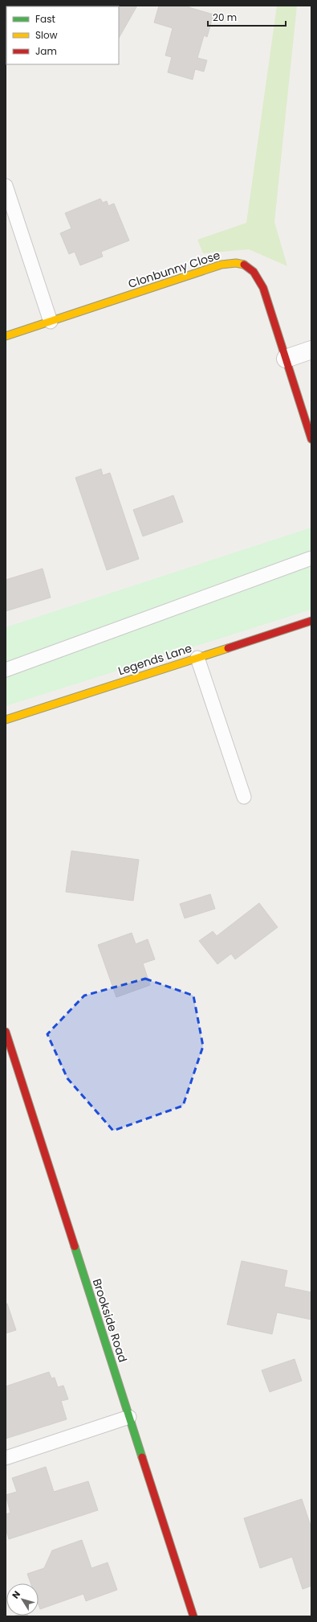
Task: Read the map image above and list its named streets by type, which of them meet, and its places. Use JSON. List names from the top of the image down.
{
  "streets": {
    "street": ["Clonbunny Close", "Legends Lane", "Brookside Road"]
  },
  "legend": ["Fast", "Slow", "Jam"],
  "scale_bar": "20 m",
  "north": "top left"
}
